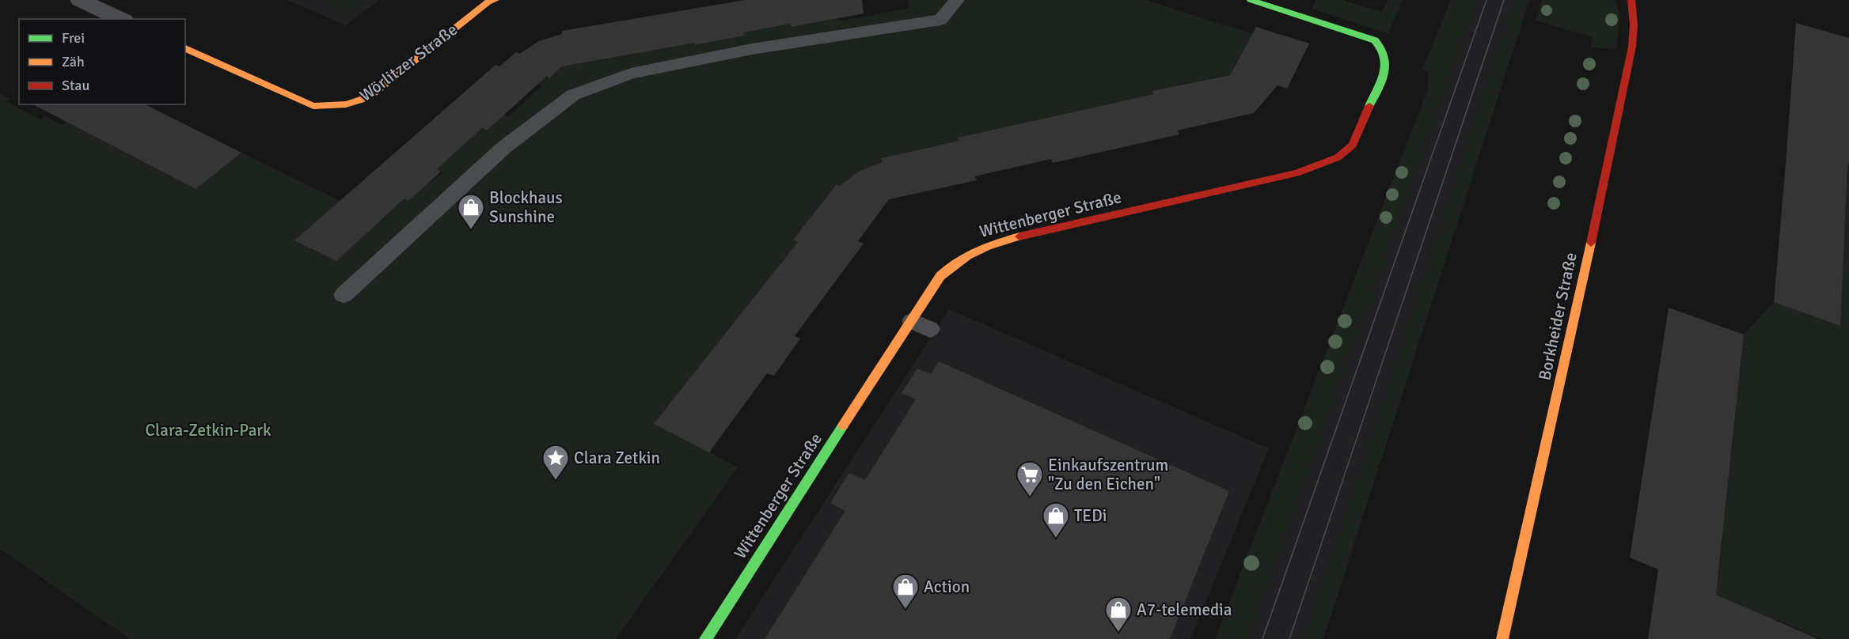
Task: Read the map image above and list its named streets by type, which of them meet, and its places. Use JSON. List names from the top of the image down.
{
  "streets": {
    "street": ["Wörlitzer Straße", "Wittenberger Straße", "Borkheider Straße"]
  },
  "parks": ["Clara-Zetkin-Park"],
  "places": {
    "shop": [
      "Blockhaus Sunshine",
      "TEDi",
      "Action",
      "A7-telemedia"
    ],
    "place": ["Clara Zetkin"],
    "supermarket": ["Einkaufszentrum \"Zu den Eichen\""]
  },
  "legend": ["Frei", "Zäh", "Stau"]
}
